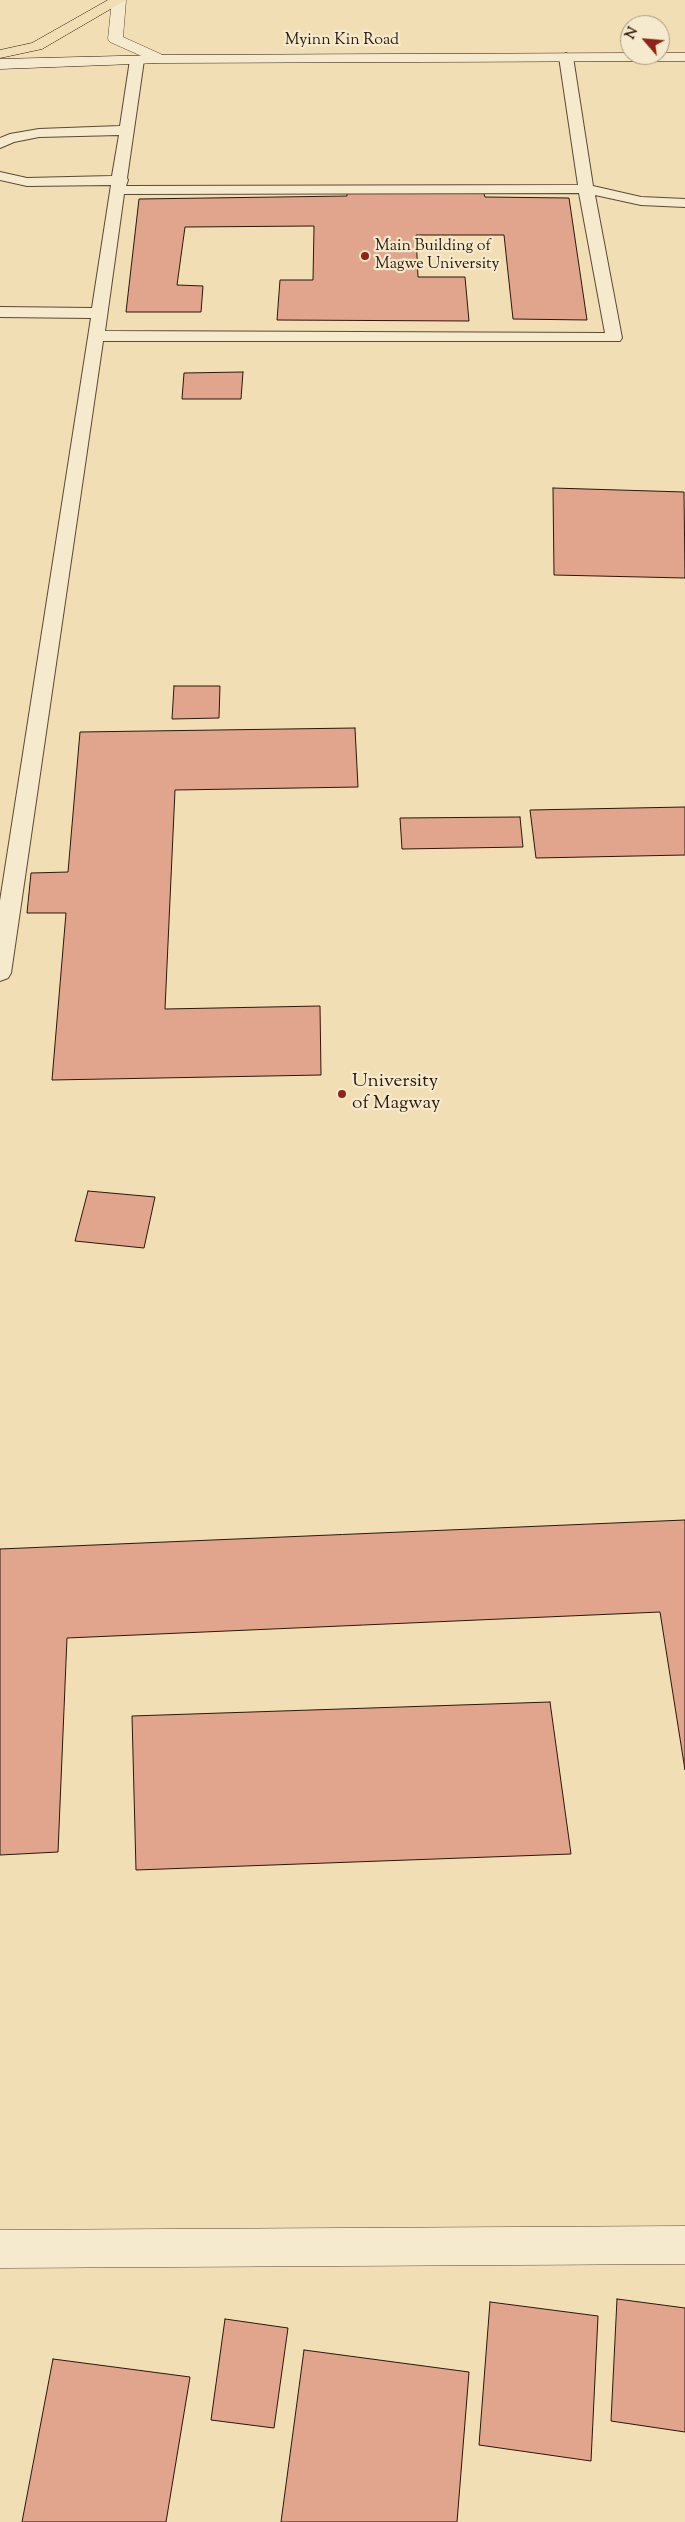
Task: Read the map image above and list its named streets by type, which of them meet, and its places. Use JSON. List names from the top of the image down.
{
  "streets": {
    "street": ["Myinn Kin Road"]
  },
  "places": ["Main Building of Magwe University", "University of Magway"],
  "north": "top left"
}
